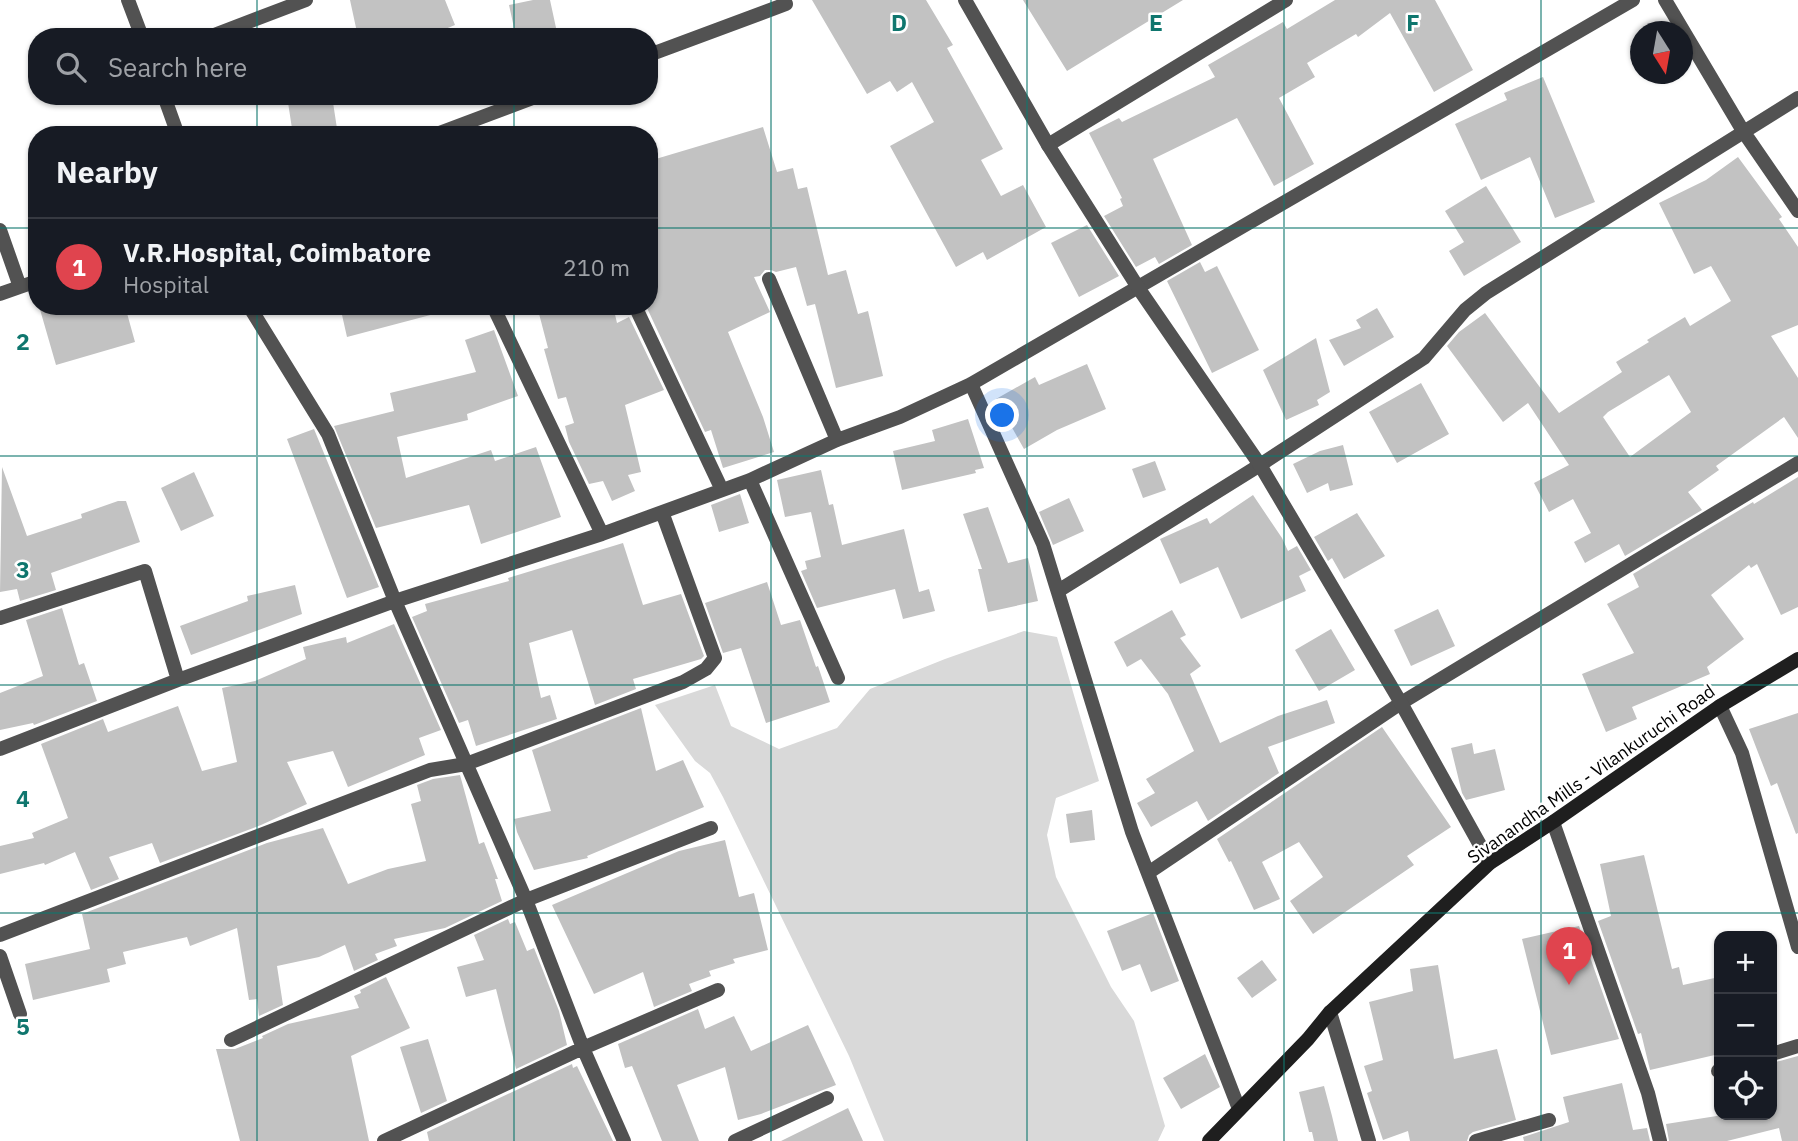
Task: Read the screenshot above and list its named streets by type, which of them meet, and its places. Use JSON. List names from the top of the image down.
{
  "streets": {
    "main road": ["Sivanandha Mills - Vilankuruchi Road"]
  },
  "north": "bottom",
  "page": {
    "search": "Search here",
    "heading": "Nearby",
    "list": [
      {
        "mark": "1",
        "name": "V.R.Hospital, Coimbatore",
        "note": "Hospital",
        "value": "210 m"
      }
    ],
    "pins": "1",
    "map_buttons": ["+", "−"]
  },
  "grid": {
    "columns": ["D", "E", "F"],
    "rows": [
      "2",
      "3",
      "4",
      "5"
    ]
  }
}
